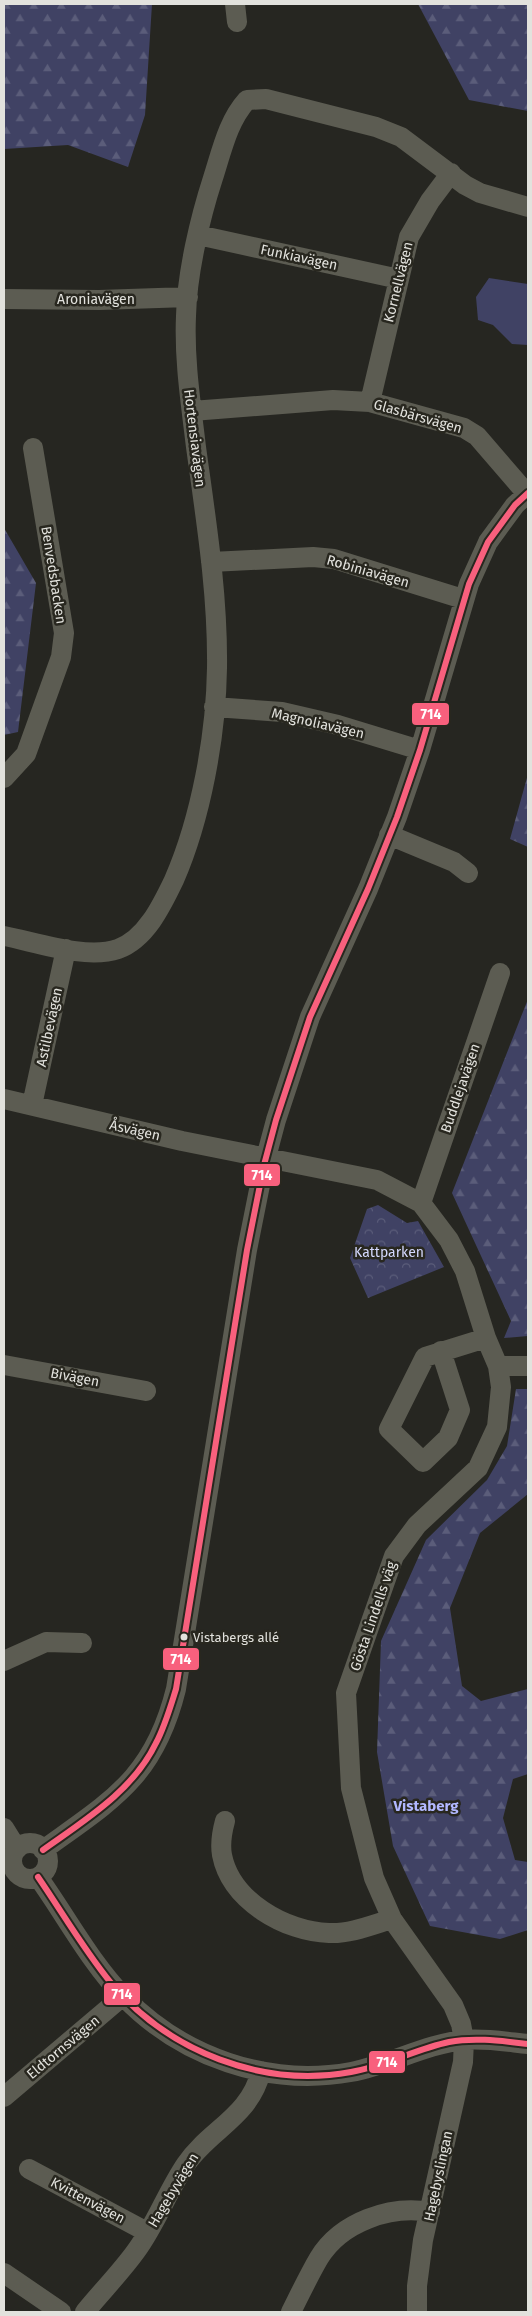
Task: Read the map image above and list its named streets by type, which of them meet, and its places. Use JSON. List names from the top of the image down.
{
  "streets": {
    "street": [
      "Funkiavägen",
      "Kornellvägen",
      "Aroniavägen",
      "Glasbärsvägen",
      "Hortensiavägen",
      "Robiniavägen",
      "Benvedsbacken",
      "Magnoliavägen",
      "Astilbevägen",
      "Buddlejavägen",
      "Åsvägen",
      "Bivägen",
      "Gösta Lindells väg",
      "Eldtornsvägen",
      "Hagebyslingan",
      "Hagebyvägen",
      "Kvittenvägen"
    ]
  },
  "crossings": [
    ["Funkiavägen", "Kornellvägen"],
    ["Funkiavägen", "Hortensiavägen"],
    ["Kornellvägen", "Glasbärsvägen"],
    ["Kornellvägen", "Hortensiavägen"],
    ["Aroniavägen", "Hortensiavägen"],
    ["Glasbärsvägen", "Hortensiavägen"],
    ["Hortensiavägen", "Robiniavägen"],
    ["Hortensiavägen", "Magnoliavägen"],
    ["Hortensiavägen", "Astilbevägen"],
    ["Astilbevägen", "Åsvägen"],
    ["Buddlejavägen", "Gösta Lindells väg"],
    ["Åsvägen", "Gösta Lindells väg"],
    ["Gösta Lindells väg", "Hagebyslingan"],
    ["Hagebyvägen", "Kvittenvägen"]
  ],
  "districts": ["Vistaberg"],
  "parks": ["Kattparken"],
  "places": ["Vistabergs allé"],
  "lines": ["transit line 714"]
}
